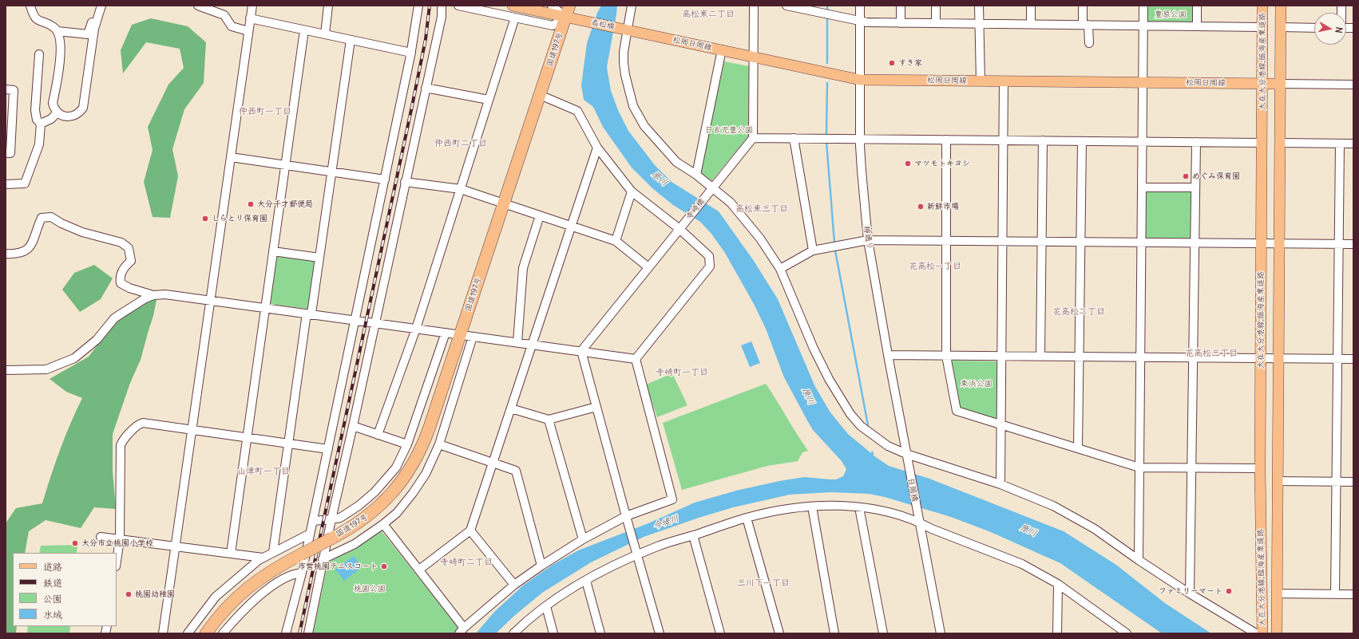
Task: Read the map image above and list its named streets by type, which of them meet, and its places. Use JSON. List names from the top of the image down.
{
  "streets": {
    "highway": ["国道197号"],
    "main road": ["高松橋", "松岡日岡線", "大在大分港線;臨海産業道路"],
    "street": ["寺崎橋", "柳通り", "日岡橋"]
  },
  "crossings": [
    ["高松橋", "松岡日岡線"],
    ["高松橋", "国道197号"],
    ["松岡日岡線", "大在大分港線;臨海産業道路"],
    ["松岡日岡線", "柳通り"],
    ["柳通り", "日岡橋"]
  ],
  "districts": [
    "高松東二丁目",
    "仲西町一丁目",
    "仲西町二丁目",
    "高松東三丁目",
    "花高松一丁目",
    "花高松二丁目",
    "花高松三丁目",
    "寺崎町一丁目",
    "山津町一丁目",
    "寺崎町二丁目",
    "三川下一丁目"
  ],
  "water": ["原川", "今堤川"],
  "parks": [
    "豊原公園",
    "日吉児童公園",
    "東浜公園",
    "桃園公園"
  ],
  "places": [
    "すき家",
    "マツモトキヨシ",
    "めぐみ保育園",
    "大分千才郵便局",
    "新鮮市場",
    "しらとり保育園",
    "大分市立桃園小学校",
    "市営桃園テニスコート",
    "ファミリーマート",
    "桃園幼稚園"
  ],
  "legend": [
    "道路",
    "鉄道",
    "公園",
    "水域"
  ],
  "north": "right"
}
